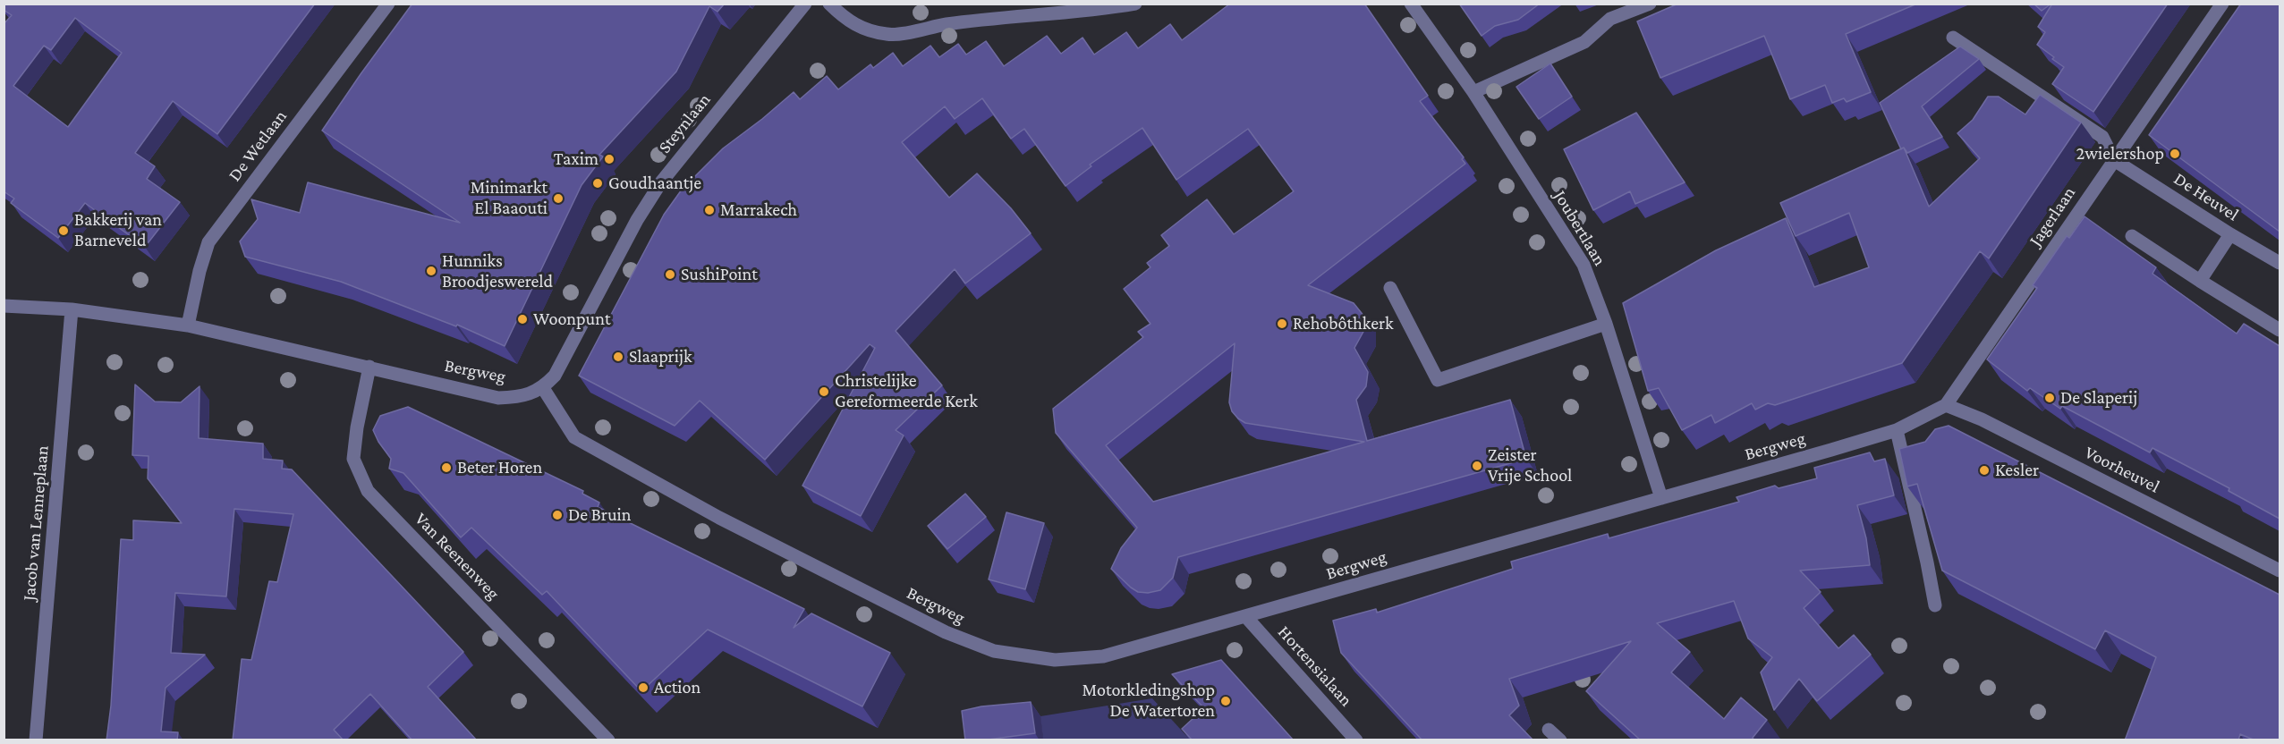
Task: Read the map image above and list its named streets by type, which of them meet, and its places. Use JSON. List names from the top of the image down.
{
  "streets": {
    "street": [
      "Steynlaan",
      "De Wetlaan",
      "De Heuvel",
      "Jagerlaan",
      "Joubertlaan",
      "Bergweg",
      "Voorheuvel",
      "Jacob van Lenneplaan",
      "Van Reenenweg",
      "Hortensialaan"
    ]
  },
  "crossings": [
    ["Steynlaan", "Bergweg"],
    ["De Wetlaan", "Bergweg"],
    ["De Heuvel", "Jagerlaan"],
    ["Jagerlaan", "Bergweg"],
    ["Jagerlaan", "Voorheuvel"],
    ["Joubertlaan", "Bergweg"],
    ["Bergweg", "Jacob van Lenneplaan"],
    ["Bergweg", "Van Reenenweg"],
    ["Bergweg", "Hortensialaan"]
  ],
  "places": [
    "2wielershop",
    "Taxim",
    "Goudhaantje",
    "Minimarkt El Baaouti",
    "Marrakech",
    "Bakkerij van Barneveld",
    "Hunniks Broodjeswereld",
    "SushiPoint",
    "Woonpunt",
    "Rehobôthkerk",
    "Slaaprijk",
    "Christelijke Gereformeerde Kerk",
    "De Slaperij",
    "Zeister Vrije School",
    "Beter Horen",
    "Kesler",
    "De Bruin",
    "Action",
    "Motorkledingshop De Watertoren"
  ]
}
